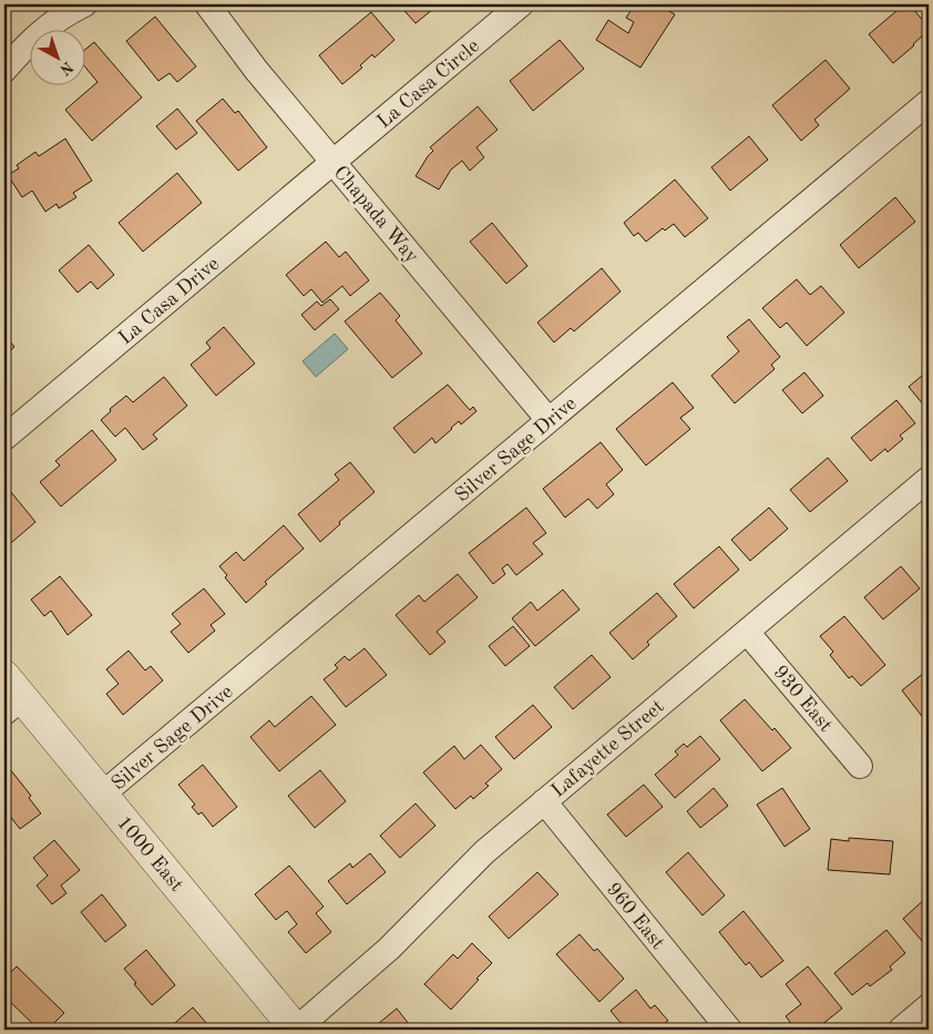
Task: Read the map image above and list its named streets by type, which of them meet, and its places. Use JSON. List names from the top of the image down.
{
  "streets": {
    "street": [
      "La Casa Circle",
      "Chapada Way",
      "La Casa Drive",
      "Silver Sage Drive",
      "930 East",
      "Lafayette Street",
      "1000 East",
      "960 East"
    ]
  },
  "crossings": [
    ["La Casa Circle", "Chapada Way"],
    ["La Casa Circle", "La Casa Drive"],
    ["Chapada Way", "La Casa Drive"],
    ["Chapada Way", "Silver Sage Drive"],
    ["Silver Sage Drive", "1000 East"],
    ["930 East", "Lafayette Street"],
    ["Lafayette Street", "1000 East"],
    ["Lafayette Street", "960 East"]
  ],
  "north": "bottom right"
}
